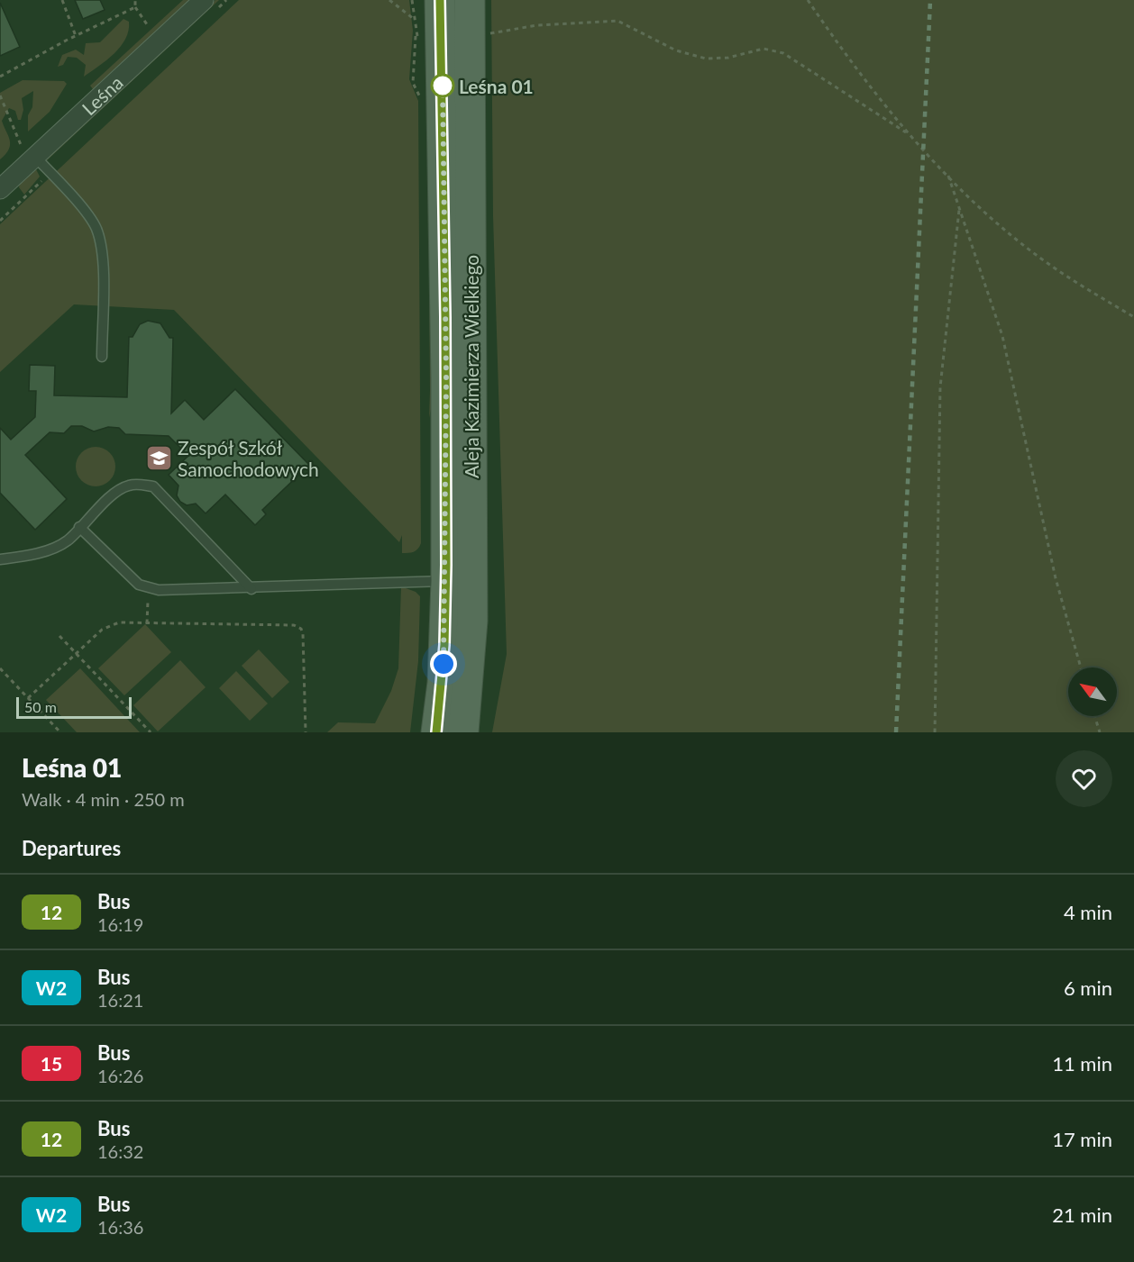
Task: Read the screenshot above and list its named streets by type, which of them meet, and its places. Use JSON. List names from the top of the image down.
{
  "streets": {
    "main road": ["Aleja Kazimierza Wielkiego"],
    "street": ["Leśna"]
  },
  "places": {
    "other": ["Leśna 01"],
    "school or university": ["Zespół Szkół Samochodowych"]
  },
  "lines": ["bus line 12"],
  "scale_bar": "50 m",
  "north": "top left",
  "page": {
    "scale": "50 m",
    "heading": [
      ["Leśna 01", "Walk · 4 min · 250 m"],
      "Departures"
    ],
    "list": [
      {
        "mark": "12",
        "name": "Bus",
        "note": "16:19",
        "value": "4 min"
      },
      {
        "mark": "W2",
        "name": "Bus",
        "note": "16:21",
        "value": "6 min"
      },
      {
        "mark": "15",
        "name": "Bus",
        "note": "16:26",
        "value": "11 min"
      },
      {
        "mark": "12",
        "name": "Bus",
        "note": "16:32",
        "value": "17 min"
      },
      {
        "mark": "W2",
        "name": "Bus",
        "note": "16:36",
        "value": "21 min"
      }
    ]
  }
}
